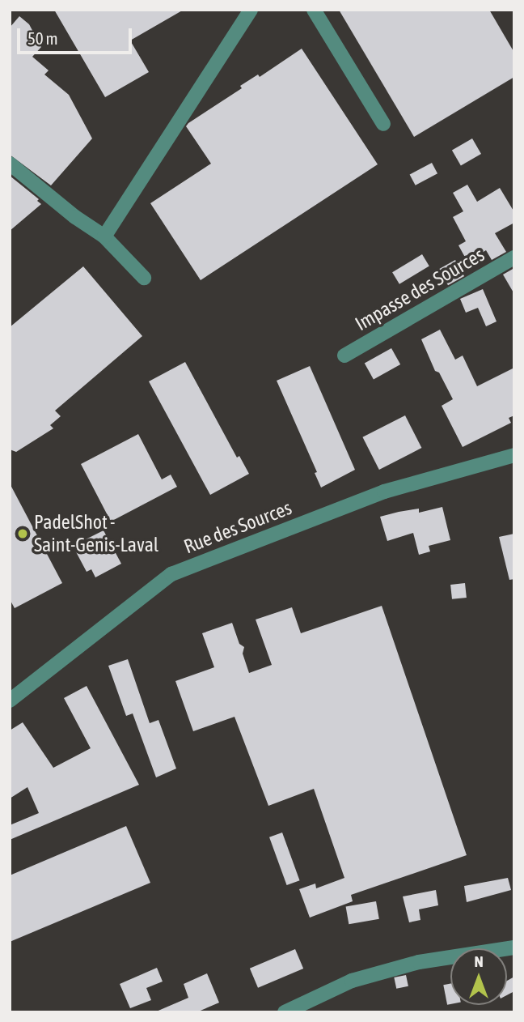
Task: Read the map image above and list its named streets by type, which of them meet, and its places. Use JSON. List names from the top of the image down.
{
  "streets": {
    "street": ["Impasse des Sources", "Rue des Sources"]
  },
  "places": ["PadelShot - Saint-Genis-Laval"],
  "scale_bar": "50 m",
  "north": "top"
}
